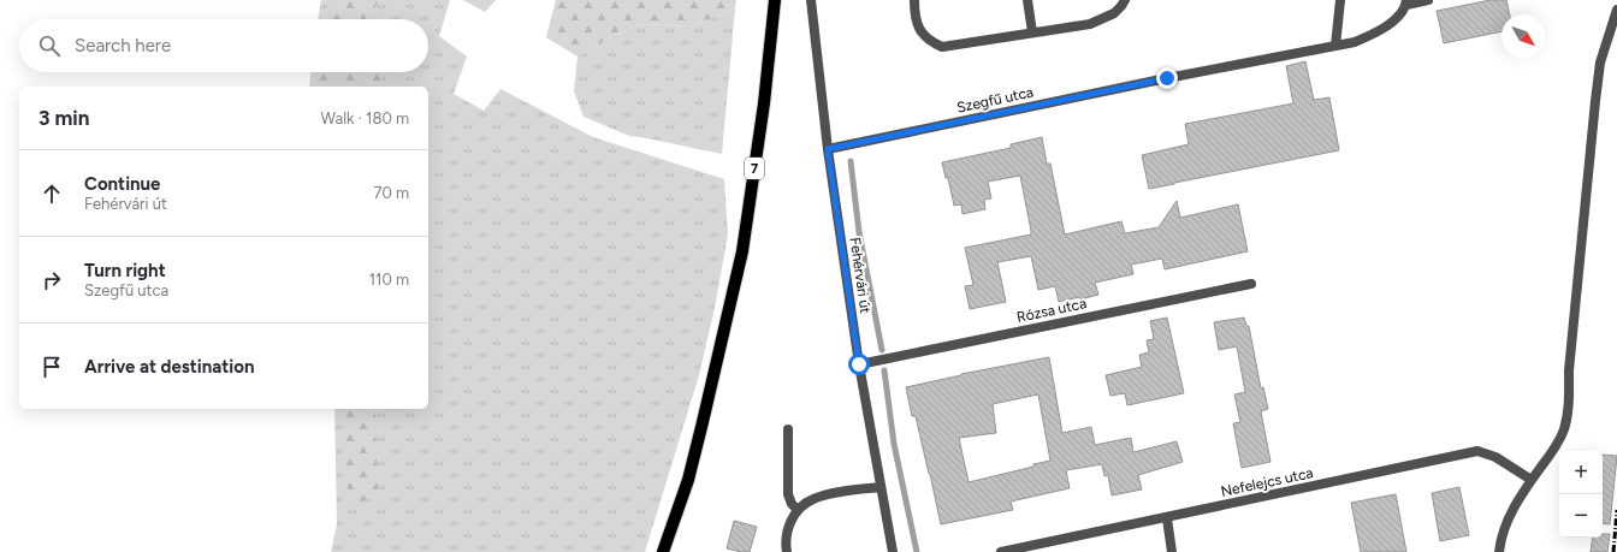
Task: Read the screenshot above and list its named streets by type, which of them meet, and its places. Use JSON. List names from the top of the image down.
{
  "streets": {
    "main road": ["7"],
    "street": [
      "Szegfű utca",
      "Fehérvári út",
      "Rózsa utca",
      "Nefelejcs utca"
    ]
  },
  "crossings": [
    ["Szegfű utca", "Fehérvári út"],
    ["Fehérvári út", "Rózsa utca"]
  ],
  "north": "bottom right",
  "page": {
    "search": "Search here",
    "heading": ["3 min", "Walk · 180 m"],
    "list": [
      ["Continue", "Fehérvári út", "70 m"],
      ["Turn right", "Szegfű utca", "110 m"],
      "Arrive at destination"
    ],
    "map_buttons": ["+", "−"]
  }
}
